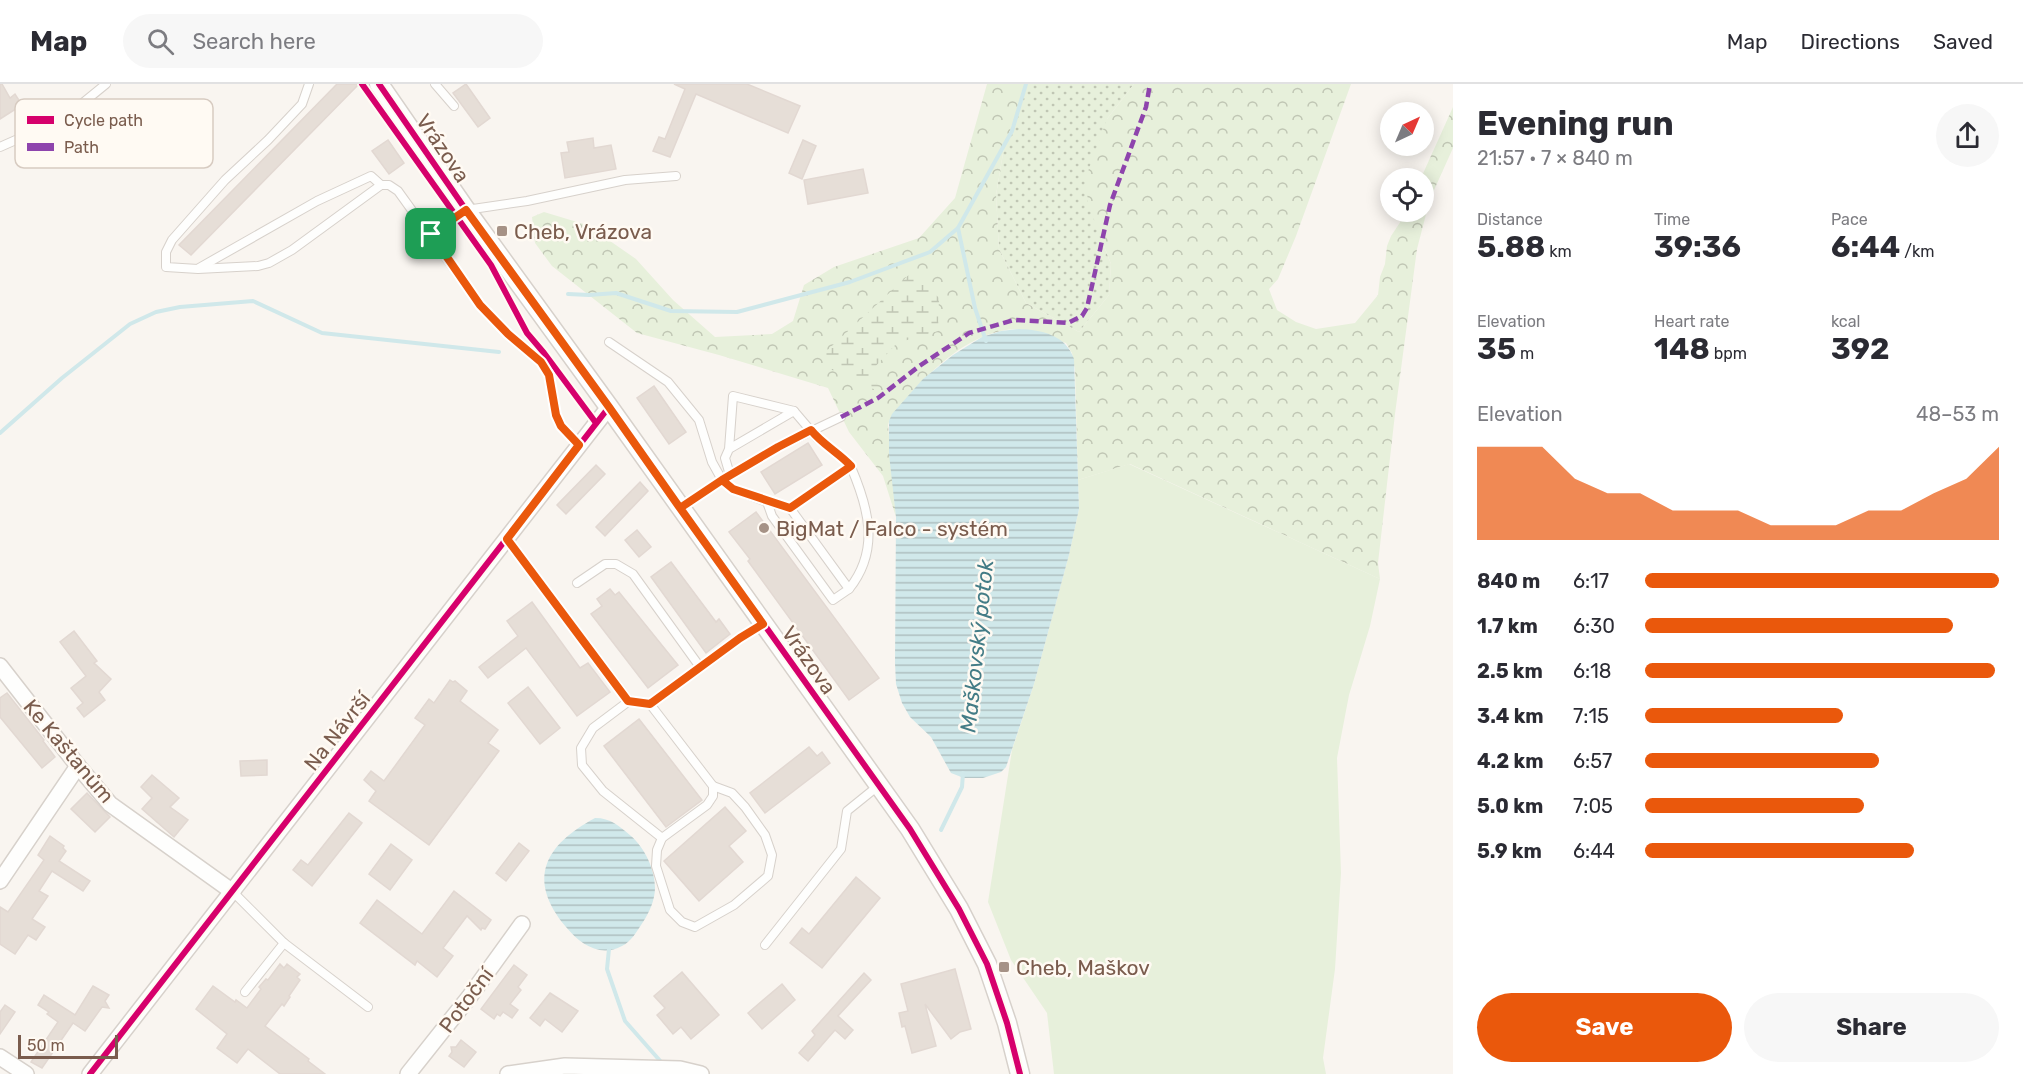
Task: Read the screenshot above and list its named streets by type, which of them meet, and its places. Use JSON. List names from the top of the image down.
{
  "streets": {
    "street": [
      "Vrázova",
      "Na Návrší",
      "Ke Kaštanům",
      "Potoční"
    ]
  },
  "crossings": [
    ["Vrázova", "Na Návrší"],
    ["Na Návrší", "Ke Kaštanům"]
  ],
  "water": ["Maškovský potok"],
  "places": {
    "transit": ["Cheb, Vrázova", "Cheb, Maškov"],
    "other": ["BigMat / Falco - systém"]
  },
  "legend": ["Cycle path", "Path"],
  "scale_bar": "50 m",
  "north": "top right",
  "page": {
    "header": "Map",
    "search": "Search here",
    "nav": ["Map", "Directions", "Saved"],
    "heading": ["Evening run", "21:57 · 7 × 840 m"],
    "stats": [
      ["Distance", "5.88 km"],
      ["Time", "39:36"],
      ["Pace", "6:44 /km"],
      ["Elevation", "35 m"],
      ["Heart rate", "148 bpm"],
      ["kcal", "392"]
    ],
    "chart": ["Elevation", "48–53 m"],
    "list": [
      {
        "name": "840 m",
        "note": "6:17"
      },
      {
        "name": "1.7 km",
        "note": "6:30"
      },
      {
        "name": "2.5 km",
        "note": "6:18"
      },
      {
        "name": "3.4 km",
        "note": "7:15"
      },
      {
        "name": "4.2 km",
        "note": "6:57"
      },
      {
        "name": "5.0 km",
        "note": "7:05"
      },
      {
        "name": "5.9 km",
        "note": "6:44"
      }
    ],
    "buttons": ["Save", "Share"],
    "scale": "50 m"
  }
}
